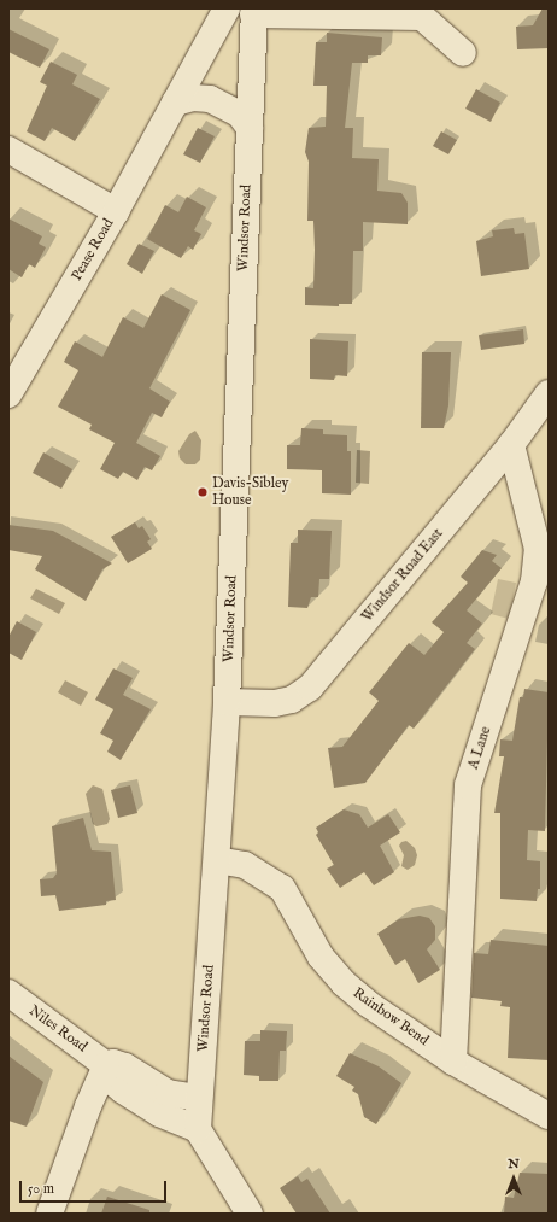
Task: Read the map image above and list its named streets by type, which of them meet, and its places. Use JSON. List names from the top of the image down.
{
  "streets": {
    "street": [
      "Windsor Road",
      "Pease Road",
      "Windsor Road East",
      "A Lane",
      "Rainbow Bend",
      "Niles Road"
    ]
  },
  "crossings": [
    ["Windsor Road", "Windsor Road East"],
    ["Windsor Road", "Rainbow Bend"],
    ["Windsor Road", "Niles Road"],
    ["Windsor Road East", "A Lane"],
    ["A Lane", "Rainbow Bend"]
  ],
  "places": ["Davis-Sibley House"],
  "scale_bar": "50 m",
  "north": "top"
}
